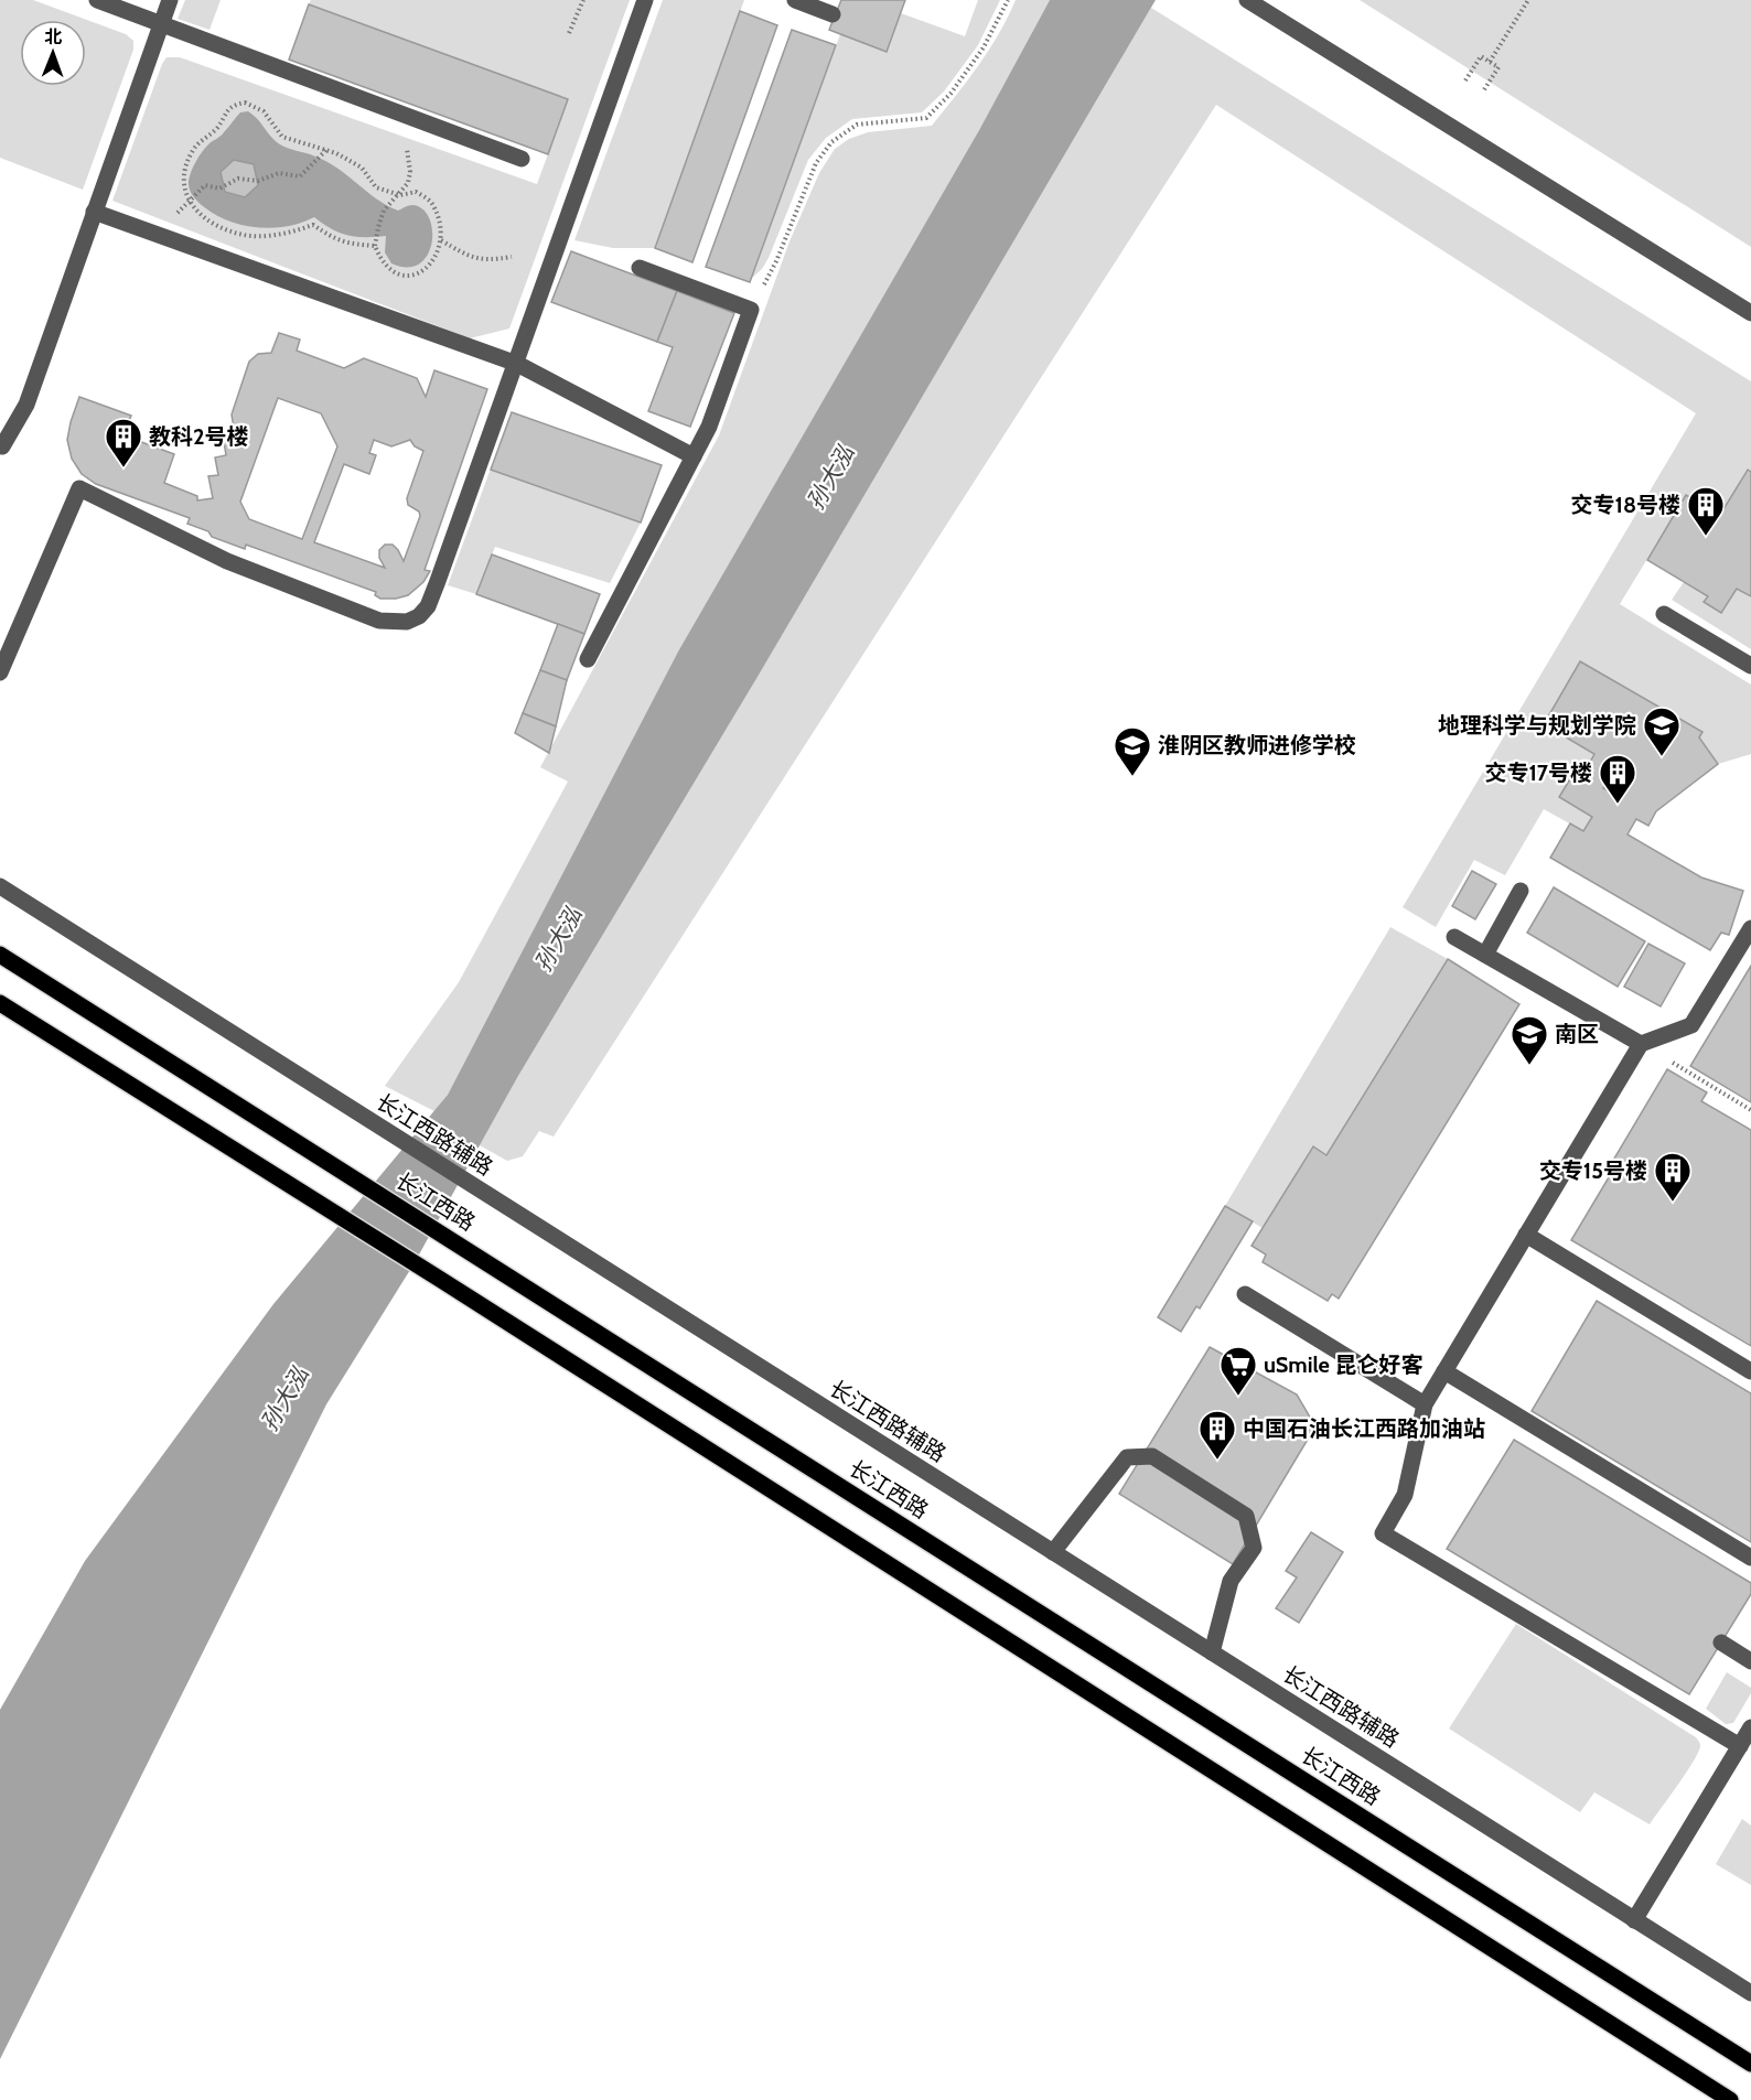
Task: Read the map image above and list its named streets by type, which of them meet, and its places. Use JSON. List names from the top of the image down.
{
  "streets": {
    "main road": ["长江西路"],
    "street": ["长江西路辅路"]
  },
  "water": ["孙大泓"],
  "places": {
    "building": [
      "教科2号楼",
      "交专18号楼",
      "交专17号楼",
      "交专15号楼",
      "中国石油长江西路加油站"
    ],
    "school or university": ["地理科学与规划学院", "淮阴区教师进修学校", "南区"],
    "supermarket": ["uSmile 昆仑好客"]
  },
  "north": "top"
}
